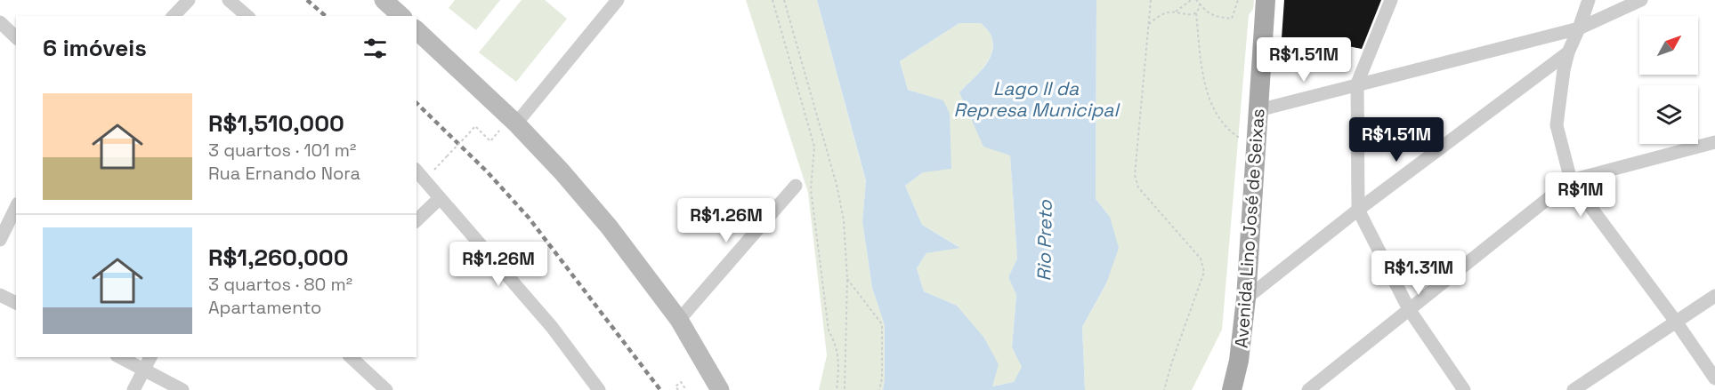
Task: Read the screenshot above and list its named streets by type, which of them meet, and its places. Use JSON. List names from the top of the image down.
{
  "streets": {
    "main road": ["Avenida Lino José de Seixas"]
  },
  "water": ["Lago II da Represa Municipal", "Rio Preto"],
  "north": "top right",
  "page": {
    "heading": "6 imóveis",
    "price": [
      "R$1.51M",
      "R$1.51M",
      "R$1M",
      "R$1.26M",
      "R$1.26M",
      "R$1.31M"
    ],
    "list": [
      {
        "name": "R$1,510,000",
        "note": "3 quartos · 101 m² · Rua Ernando Nora"
      },
      {
        "name": "R$1,260,000",
        "note": "3 quartos · 80 m² · Apartamento"
      }
    ]
  }
}
